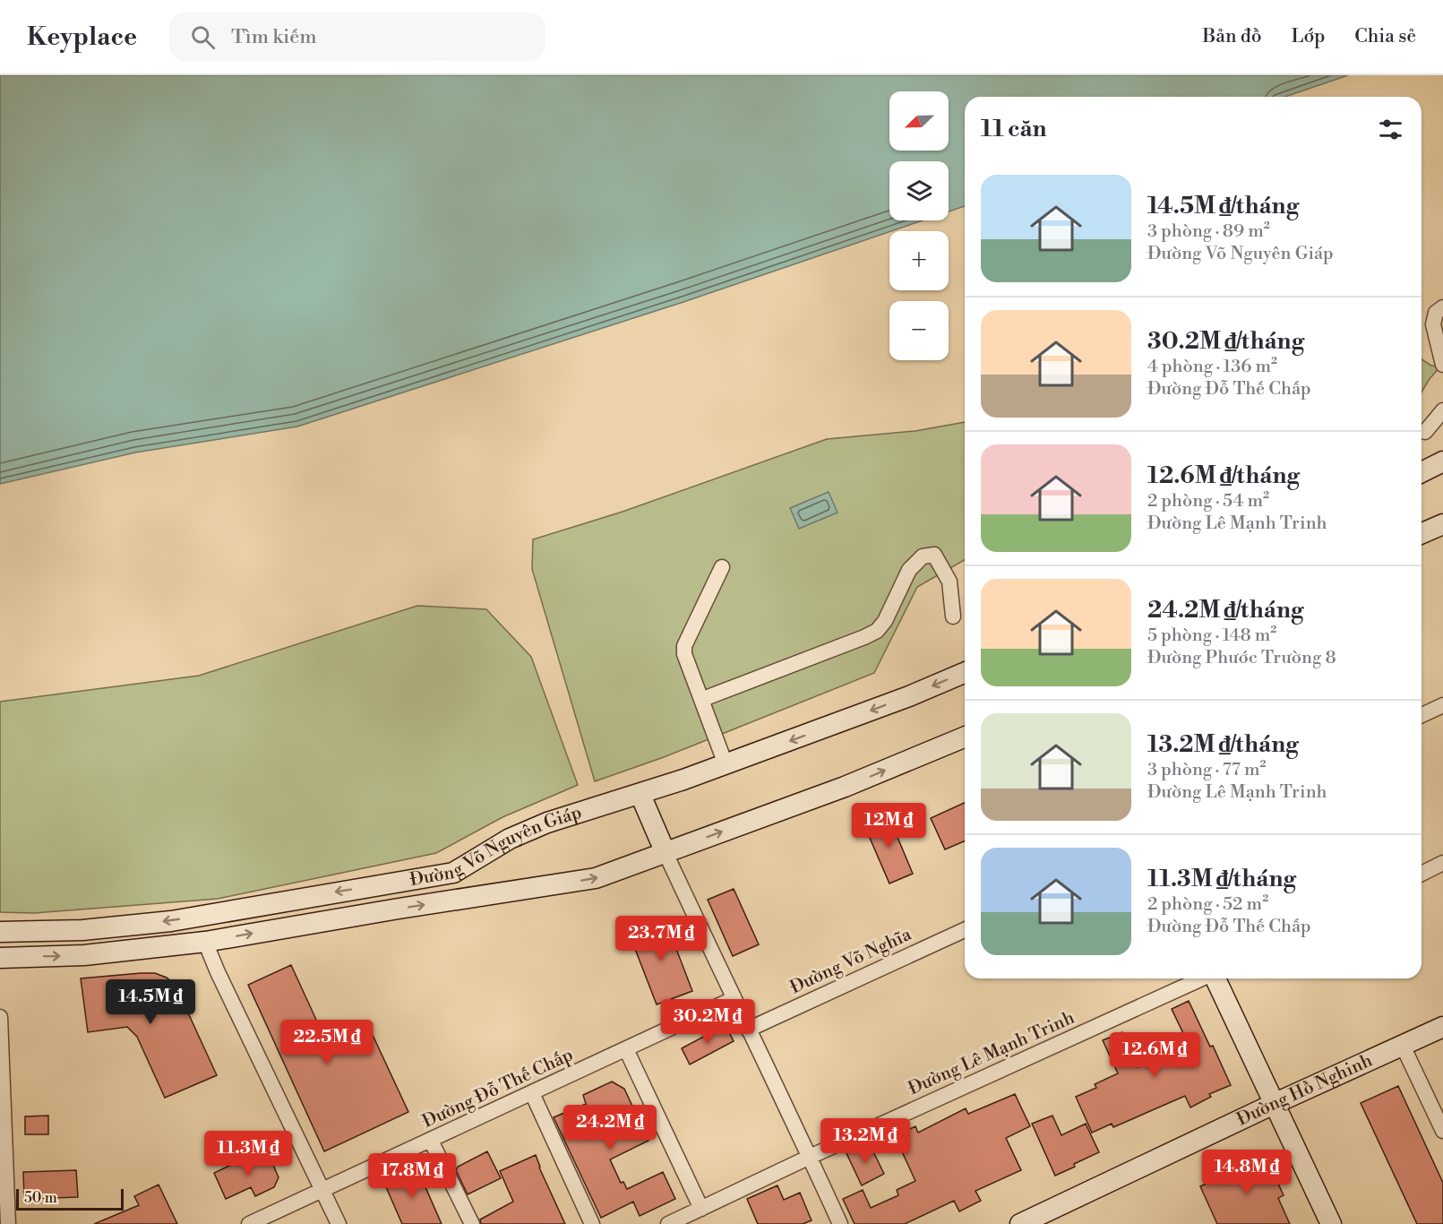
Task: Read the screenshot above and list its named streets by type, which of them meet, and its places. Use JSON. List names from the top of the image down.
{
  "streets": {
    "main road": ["Đường Võ Nguyên Giáp", "Đường Hồ Nghinh"],
    "street": ["Đường Võ Nghĩa", "Đường Lê Mạnh Trinh", "Đường Đỗ Thế Chấp"]
  },
  "scale_bar": "50 m",
  "north": "bottom left",
  "page": {
    "header": "Keyplace",
    "search": "Tìm kiếm",
    "nav": ["Bản đồ", "Lớp", "Chia sẻ"],
    "map_buttons": ["+", "−"],
    "heading": "11 căn",
    "list": [
      {
        "name": "14.5M ₫/tháng",
        "note": "3 phòng · 89 m² · Đường Võ Nguyên Giáp"
      },
      {
        "name": "30.2M ₫/tháng",
        "note": "4 phòng · 136 m² · Đường Đỗ Thế Chấp"
      },
      {
        "name": "12.6M ₫/tháng",
        "note": "2 phòng · 54 m² · Đường Lê Mạnh Trinh"
      },
      {
        "name": "24.2M ₫/tháng",
        "note": "5 phòng · 148 m² · Đường Phước Trường 8"
      },
      {
        "name": "13.2M ₫/tháng",
        "note": "3 phòng · 77 m² · Đường Lê Mạnh Trinh"
      },
      {
        "name": "11.3M ₫/tháng",
        "note": "2 phòng · 52 m² · Đường Đỗ Thế Chấp"
      }
    ],
    "price": [
      "12M ₫",
      "23.7M ₫",
      "14.5M ₫",
      "30.2M ₫",
      "22.5M ₫",
      "12.6M ₫",
      "24.2M ₫",
      "13.2M ₫",
      "11.3M ₫",
      "14.8M ₫",
      "17.8M ₫"
    ],
    "scale": "50 m"
  }
}
